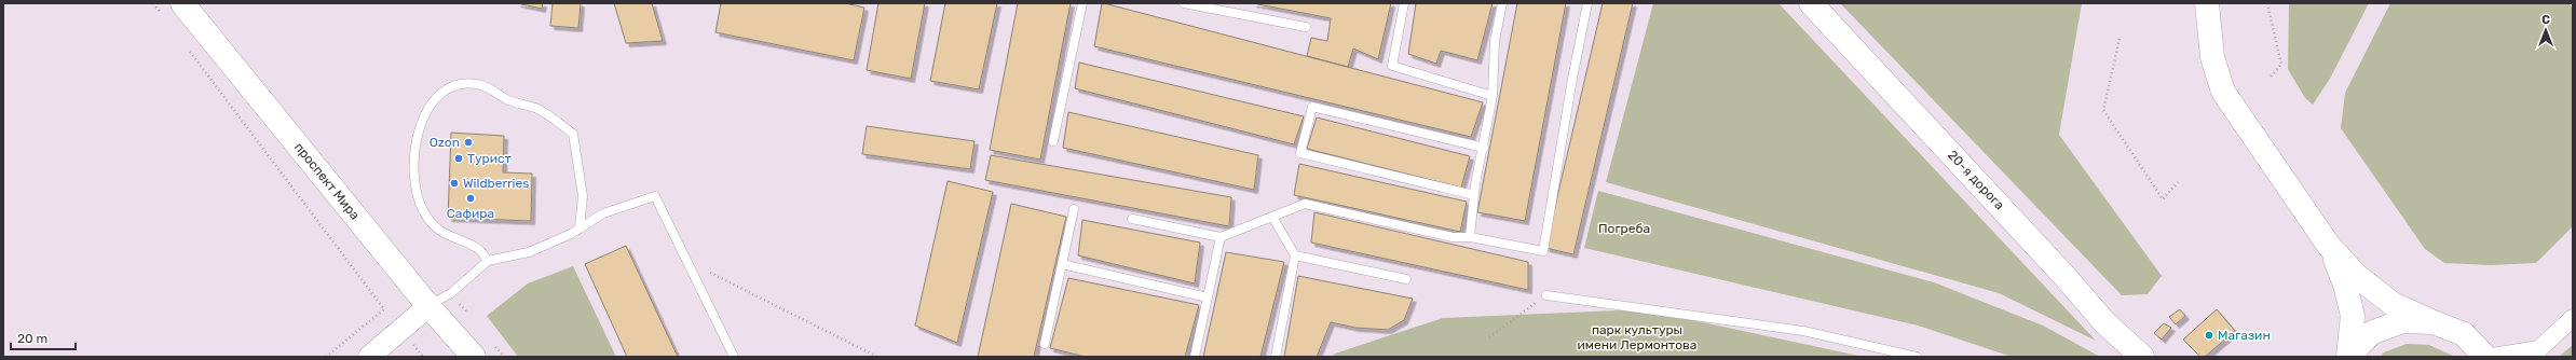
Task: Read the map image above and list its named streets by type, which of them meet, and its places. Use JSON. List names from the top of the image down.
{
  "streets": {
    "main road": ["20-я дорога", "проспект Мира"]
  },
  "parks": ["Погреба", "парк культуры имени Лермонтова"],
  "places": [
    "Ozon",
    "Турист",
    "Wildberries",
    "Сафира",
    "Магазин"
  ],
  "scale_bar": "20 m",
  "north": "top"
}
